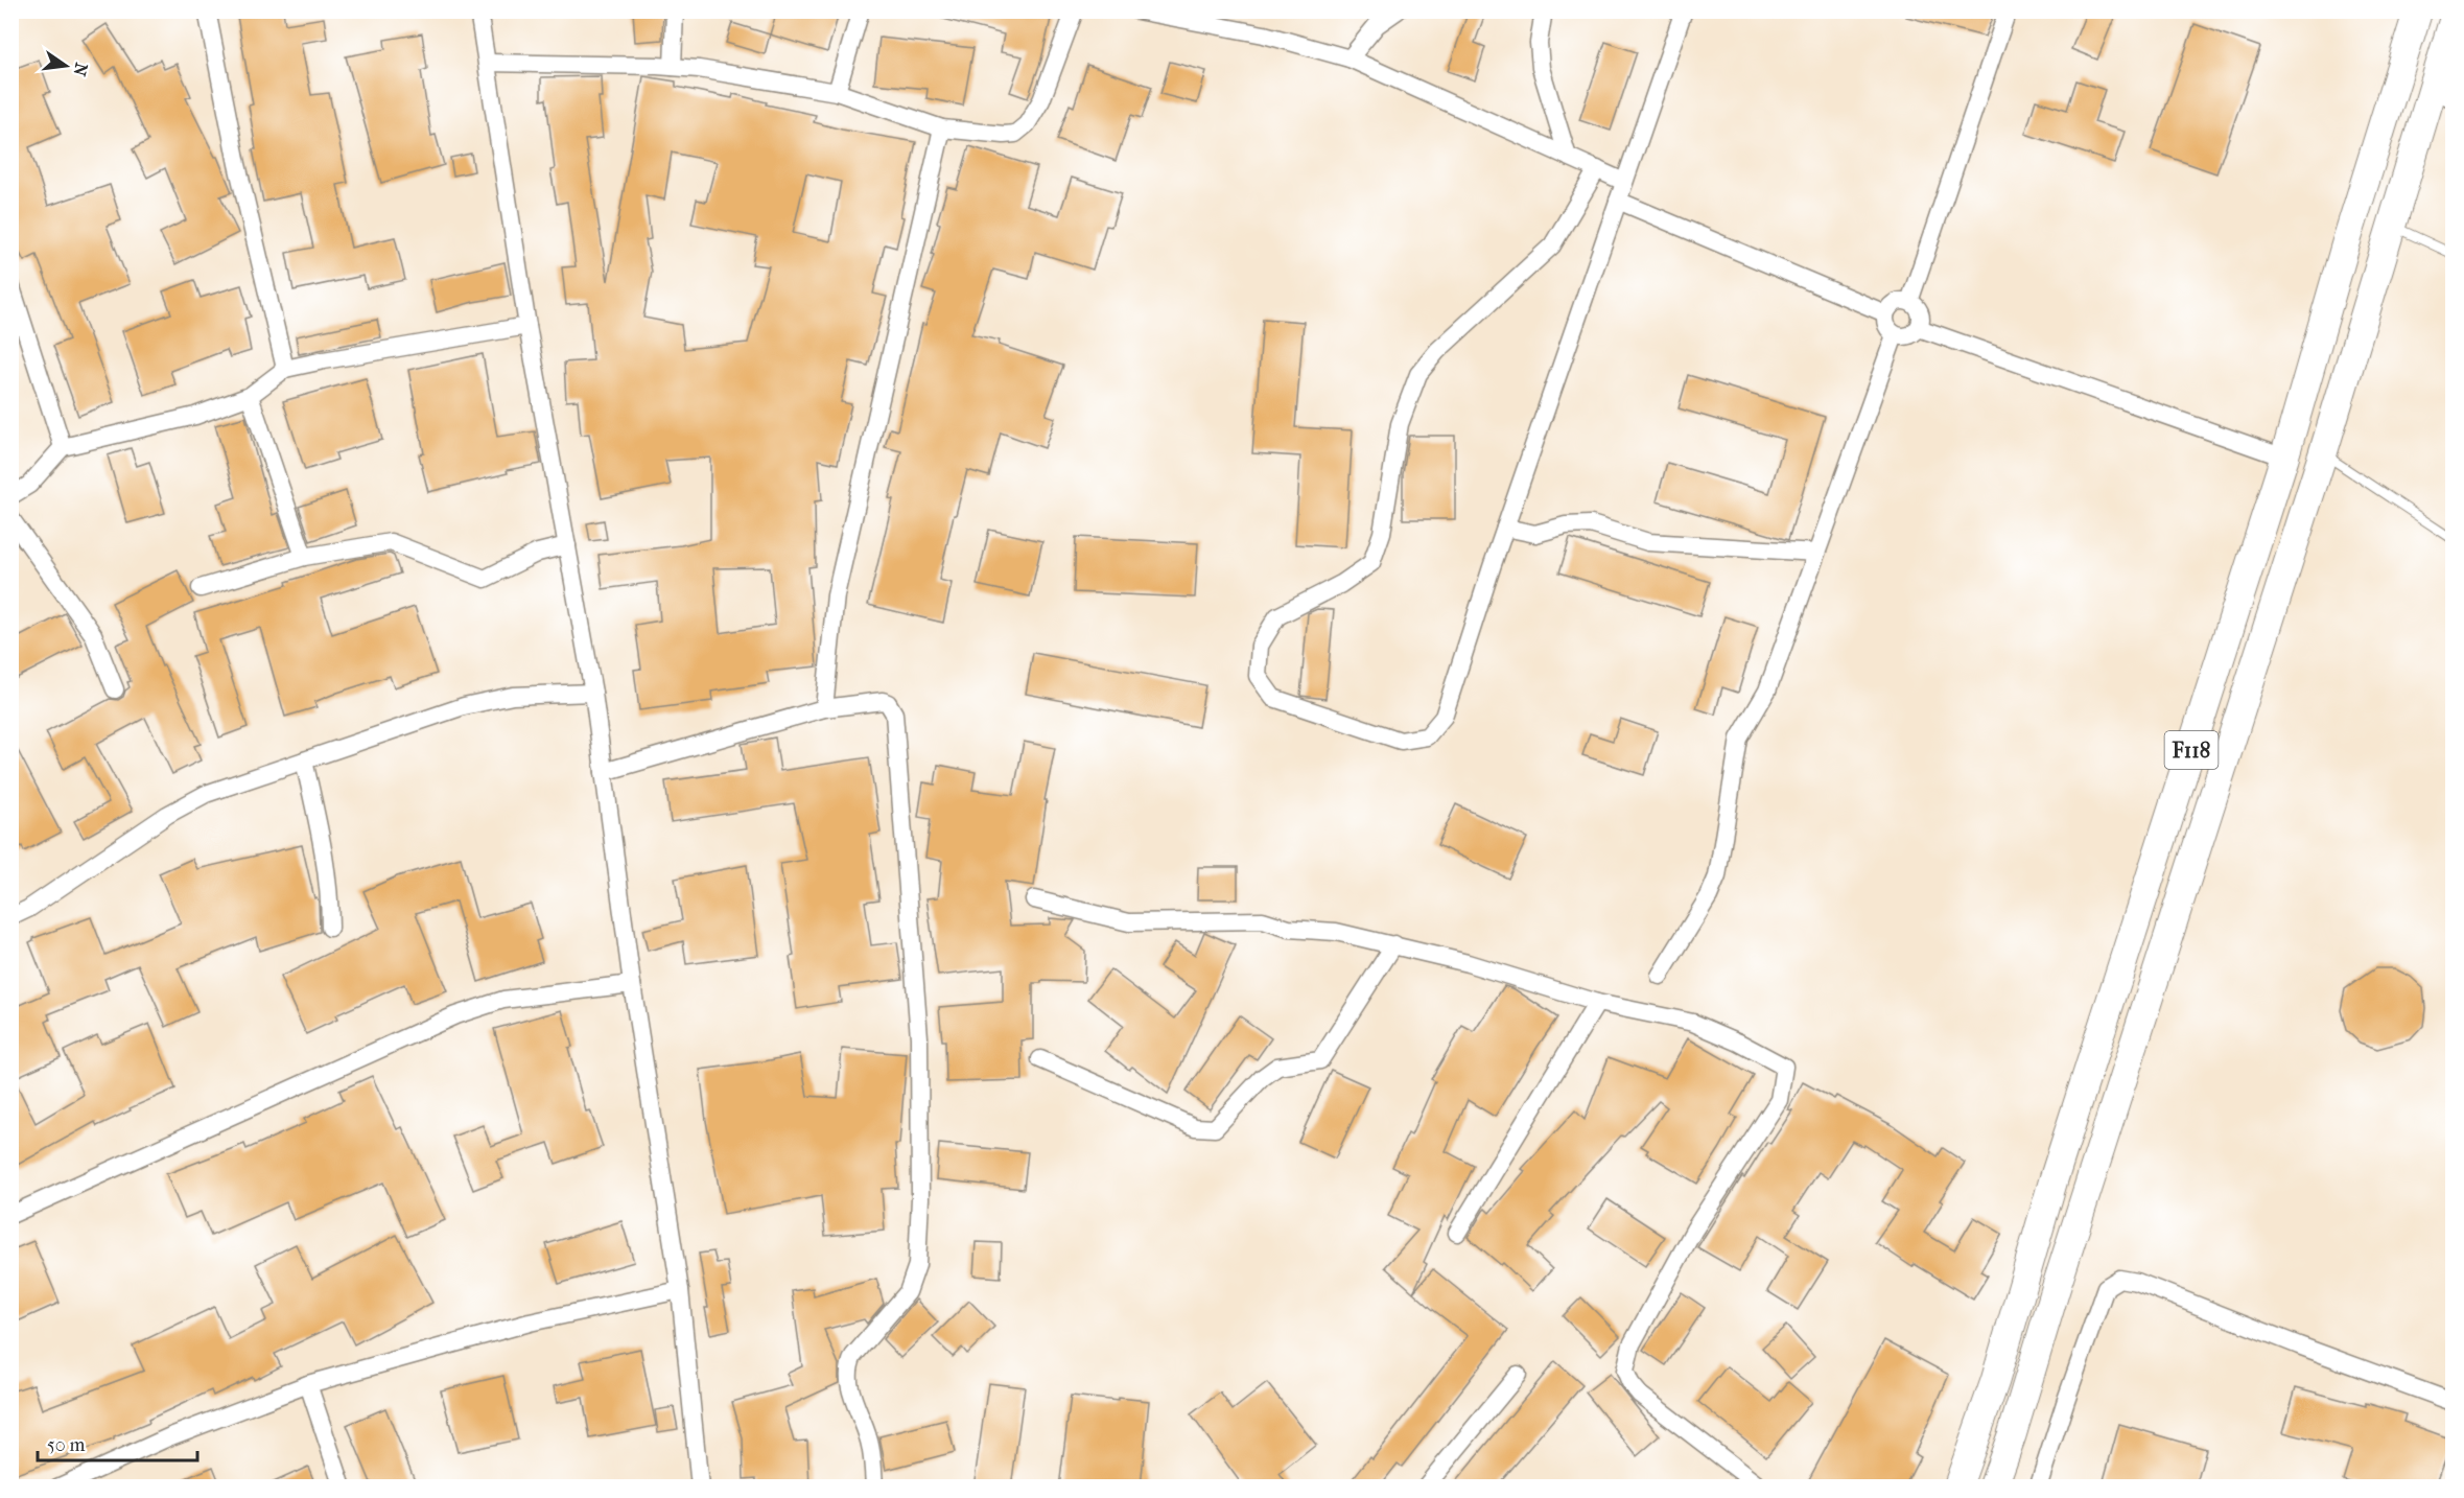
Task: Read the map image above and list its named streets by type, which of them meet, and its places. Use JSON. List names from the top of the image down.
{
  "streets": {
    "main road": ["F118"]
  },
  "scale_bar": "50 m",
  "north": "right"
}
